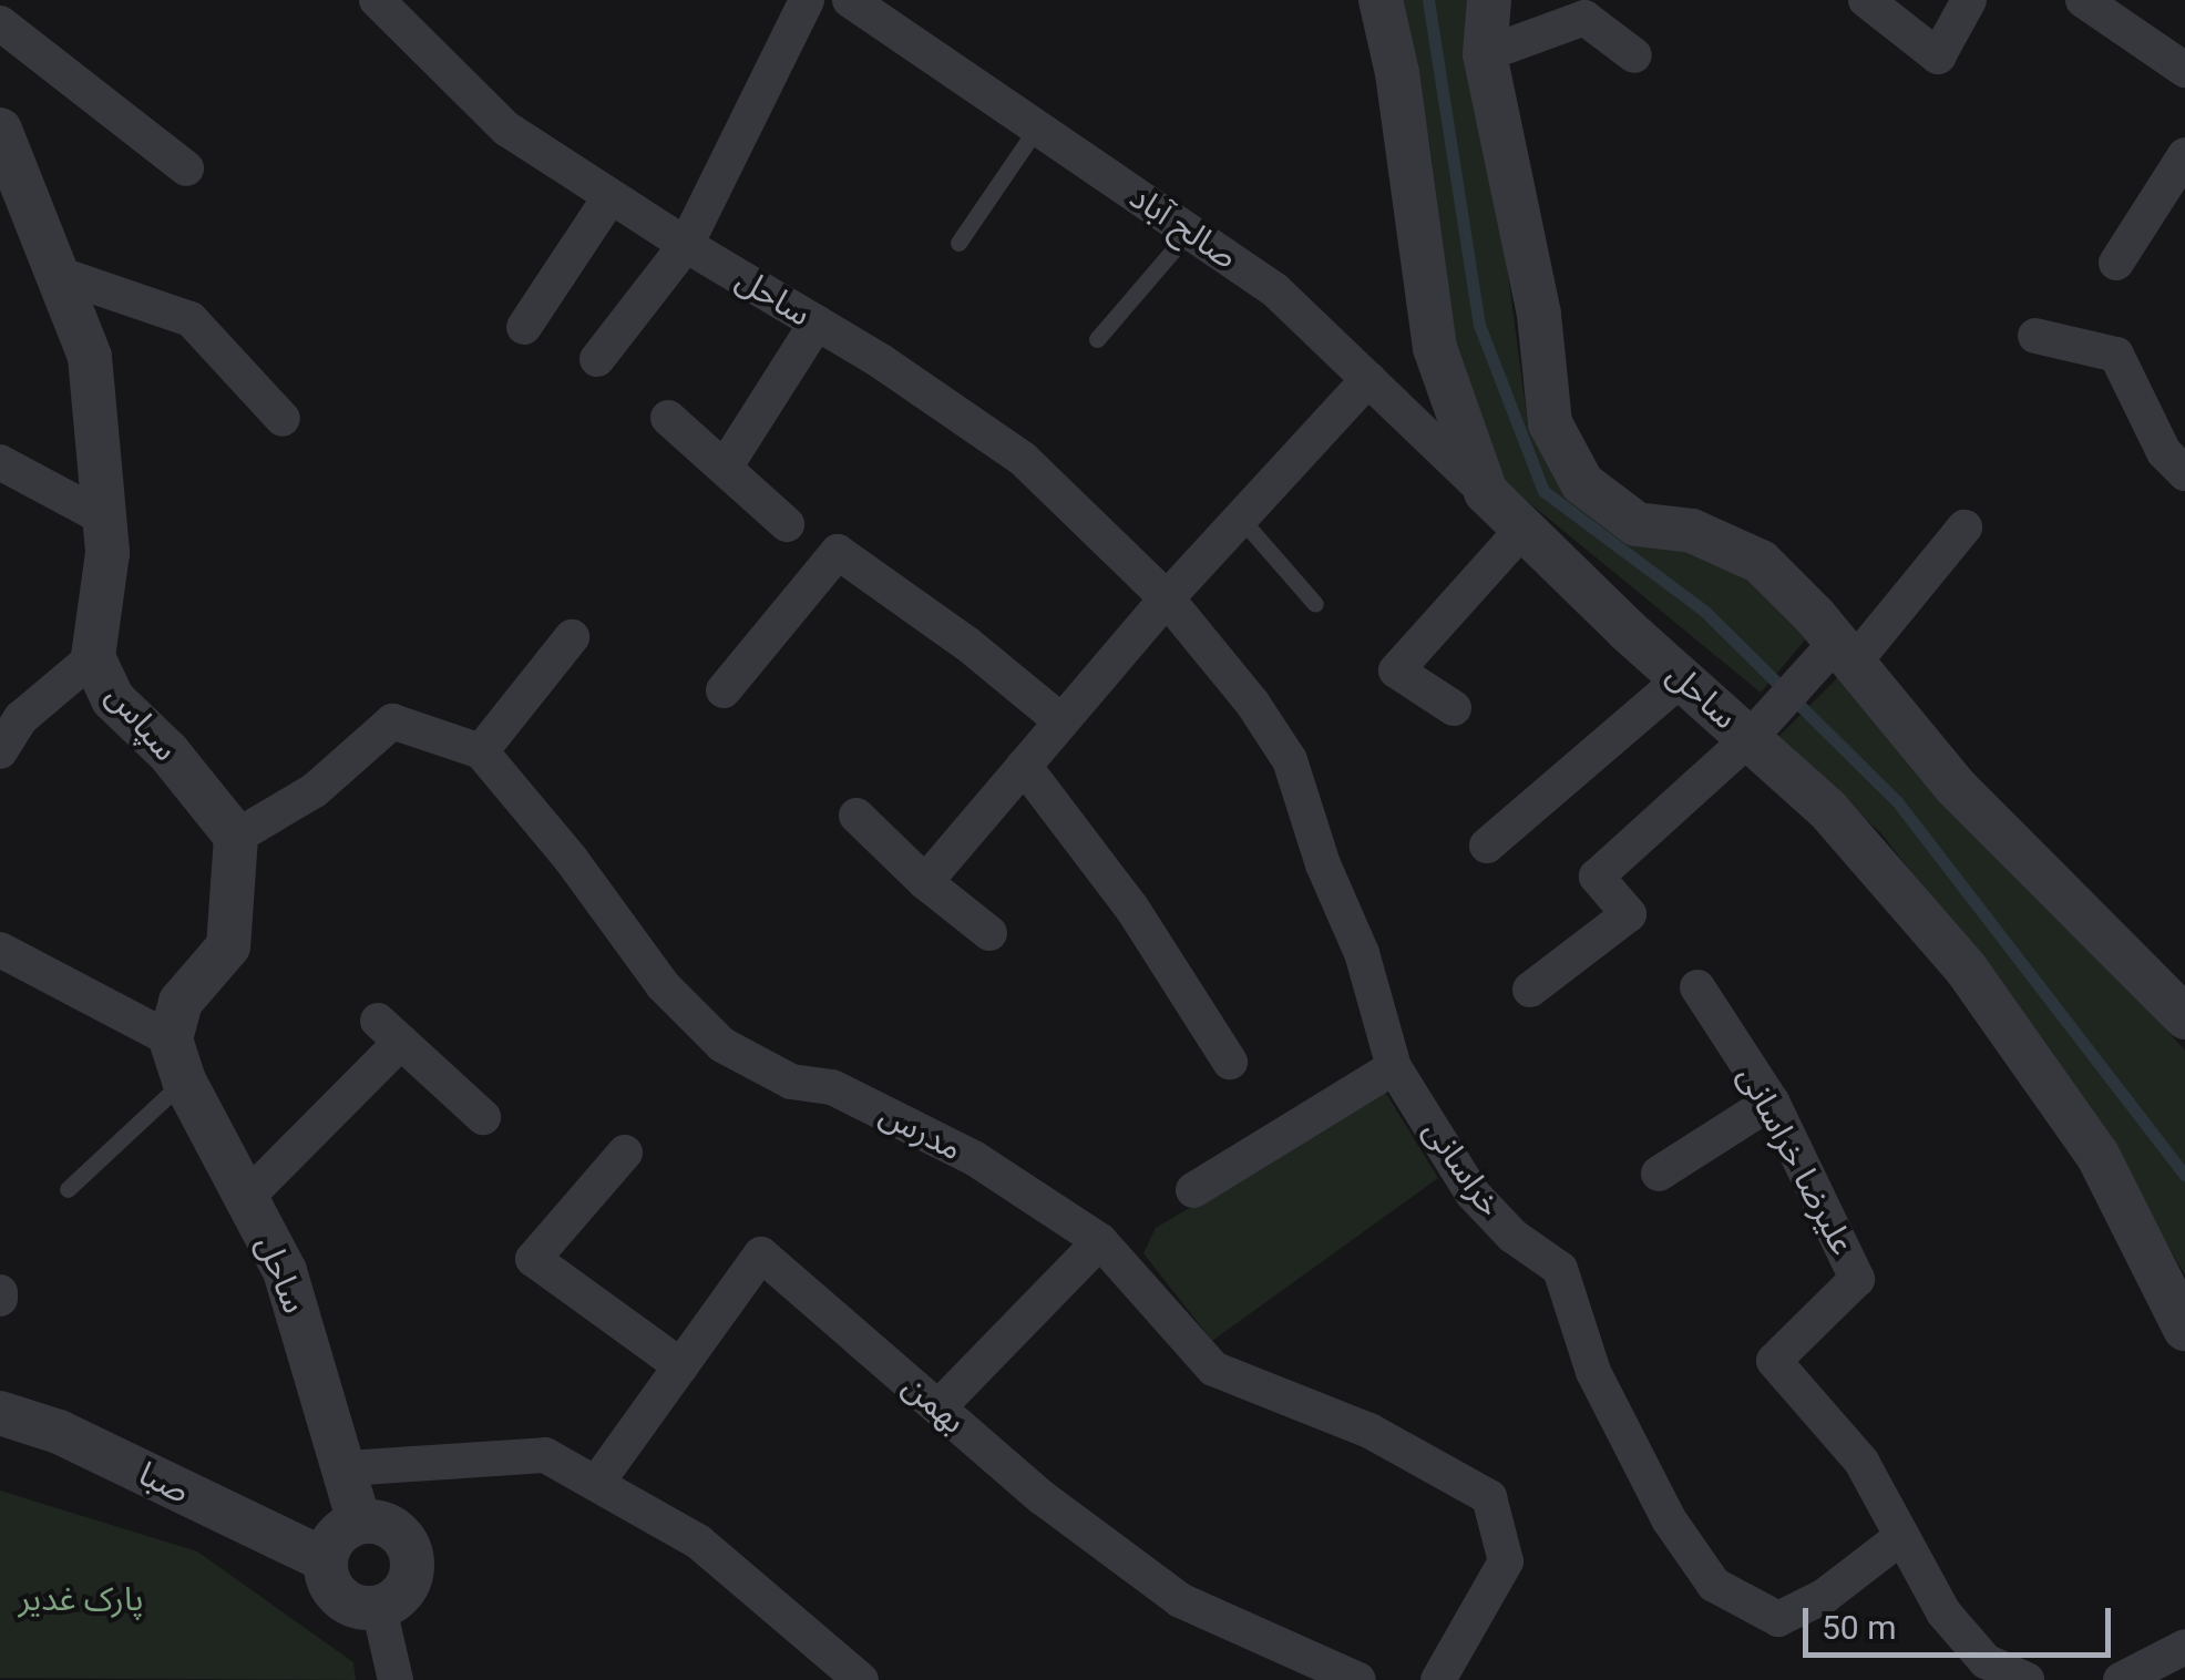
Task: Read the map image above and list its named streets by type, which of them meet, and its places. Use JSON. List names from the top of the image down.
{
  "streets": {
    "street": [
      "صالح آباد",
      "ساحل",
      "سپاس",
      "مدرس",
      "علیرضا خراسانی",
      "خراسانی",
      "بهمن",
      "صبا"
    ]
  },
  "crossings": [
    ["صالح آباد", "ساحل"],
    ["ساحل", "خراسانی"],
    ["ساحل", "صبا"],
    ["علیرضا خراسانی", "خراسانی"]
  ],
  "parks": ["پارک غدیر"],
  "scale_bar": "50 m"
}
